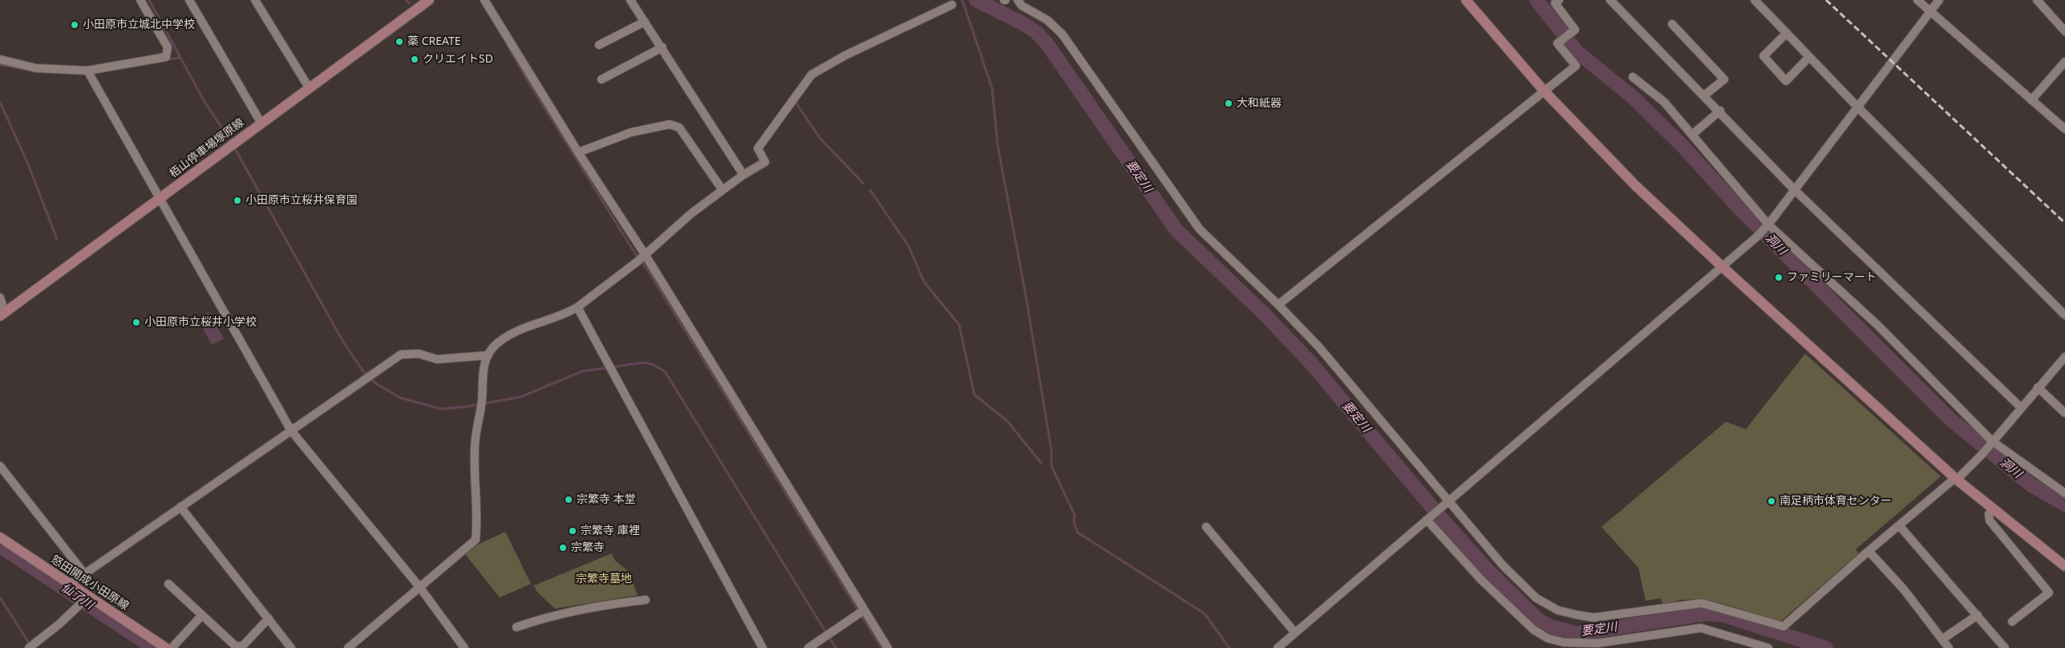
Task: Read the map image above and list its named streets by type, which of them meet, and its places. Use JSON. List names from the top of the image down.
{
  "streets": {
    "street": ["栢山停車場塚原線", "怒田開成小田原線"]
  },
  "water": ["要定川", "洞川", "仙了川"],
  "parks": ["宗繁寺墓地"],
  "places": [
    "小田原市立城北中学校",
    "薬 CREATE",
    "クリエイトSD",
    "大和紙器",
    "小田原市立桜井保育園",
    "ファミリーマート",
    "小田原市立桜井小学校",
    "宗繁寺 本堂",
    "南足柄市体育センター",
    "宗繁寺 庫裡",
    "宗繁寺"
  ]
}
